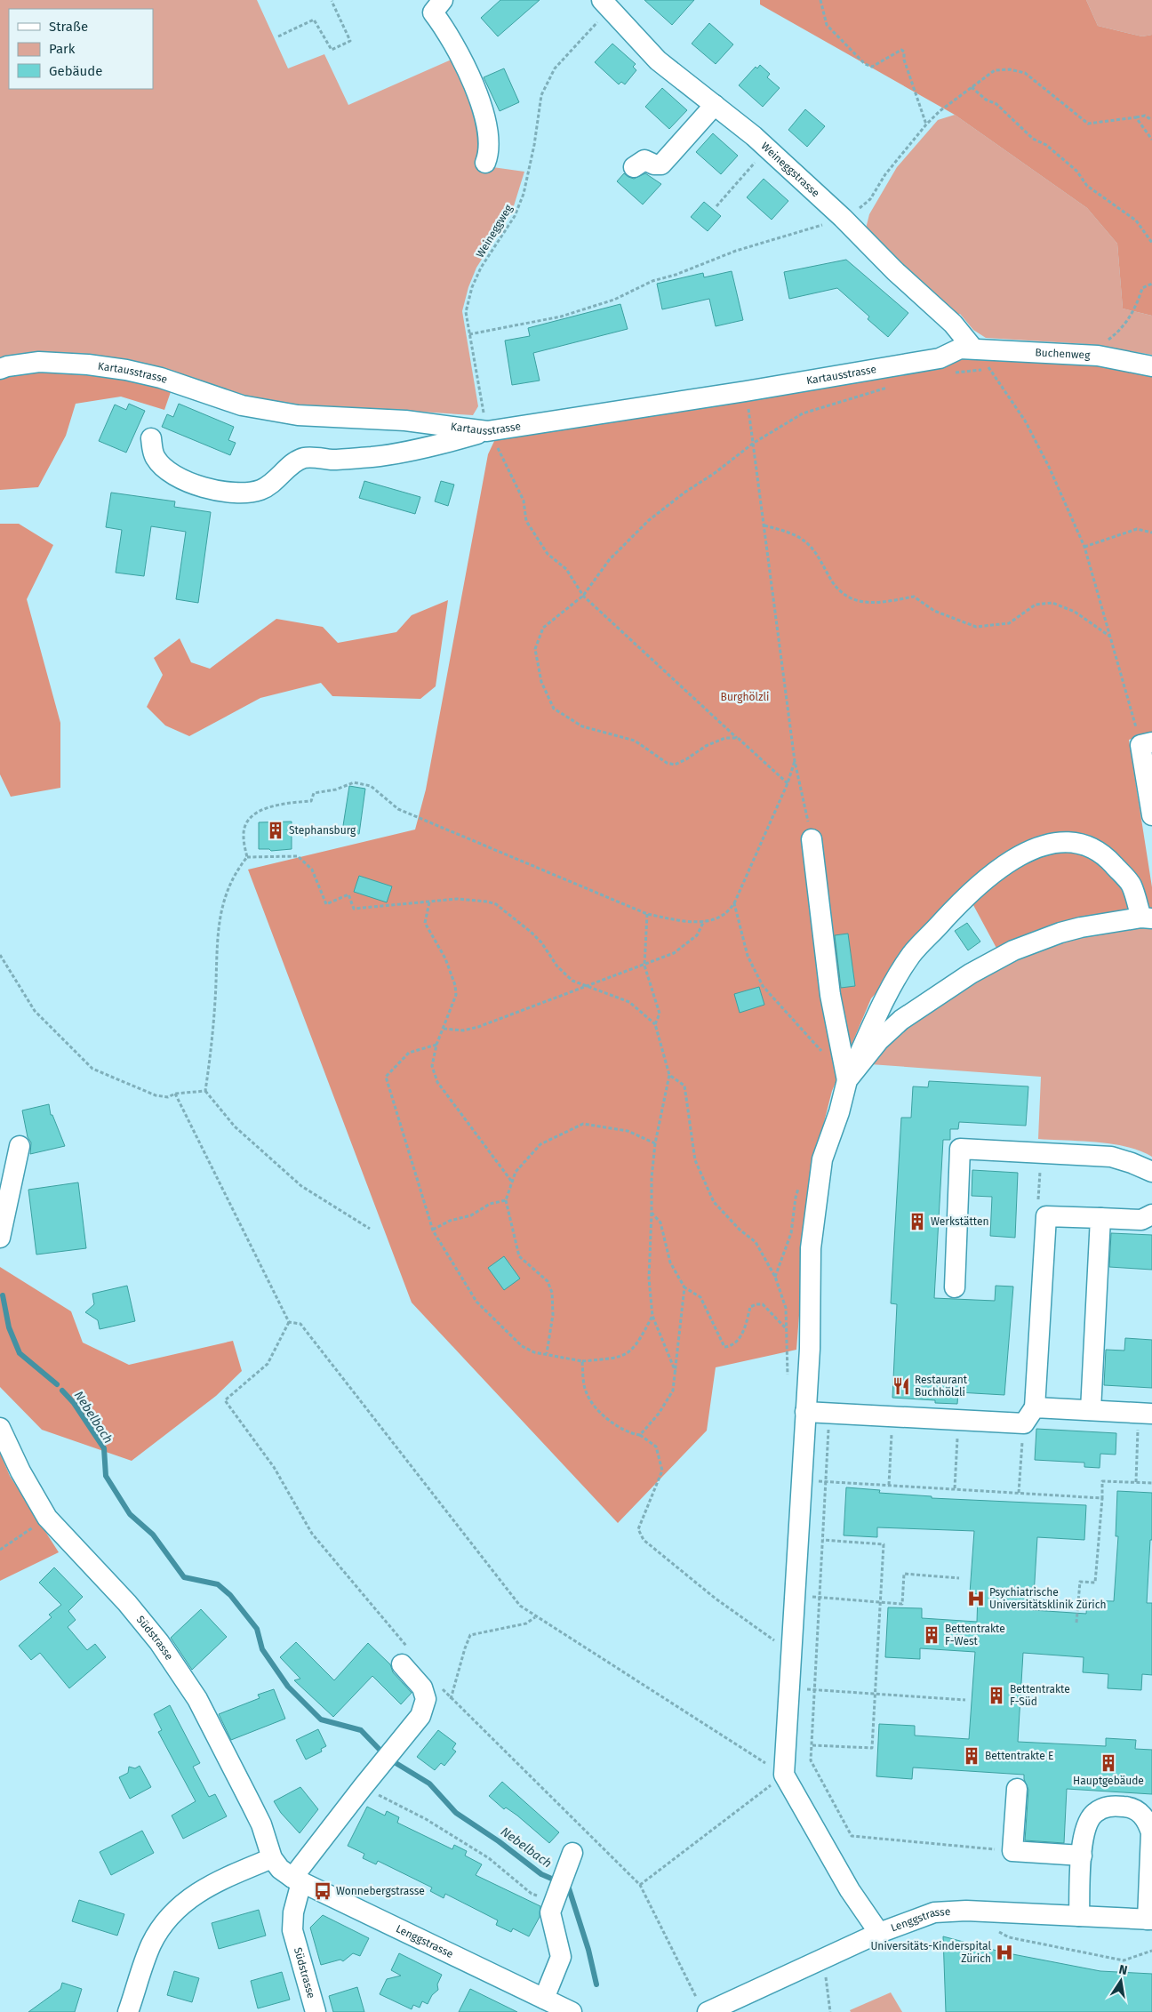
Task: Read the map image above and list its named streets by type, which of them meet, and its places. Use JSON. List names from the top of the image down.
{
  "streets": {
    "street": [
      "Weineggstrasse",
      "Buchenweg",
      "Kartausstrasse",
      "Südstrasse",
      "Lenggstrasse"
    ],
    "path": ["Weineggweg"]
  },
  "crossings": [
    ["Weineggstrasse", "Weineggweg"],
    ["Weineggstrasse", "Buchenweg"],
    ["Weineggstrasse", "Kartausstrasse"],
    ["Weineggweg", "Kartausstrasse"],
    ["Buchenweg", "Kartausstrasse"],
    ["Südstrasse", "Lenggstrasse"]
  ],
  "water": ["Nebelbach"],
  "parks": ["Burghölzli"],
  "places": {
    "building": [
      "Stephansburg",
      "Werkstätten",
      "Bettentrakte F-West",
      "Bettentrakte F-Süd",
      "Bettentrakte E",
      "Hauptgebäude"
    ],
    "restaurant": ["Restaurant Buchhölzli"],
    "hospital": ["Psychiatrische Universitätsklinik Zürich", "Universitäts-Kinderspital Zürich"],
    "bus stop": ["Wonnebergstrasse"]
  },
  "legend": ["Straße", "Park", "Gebäude"],
  "north": "top"
}
